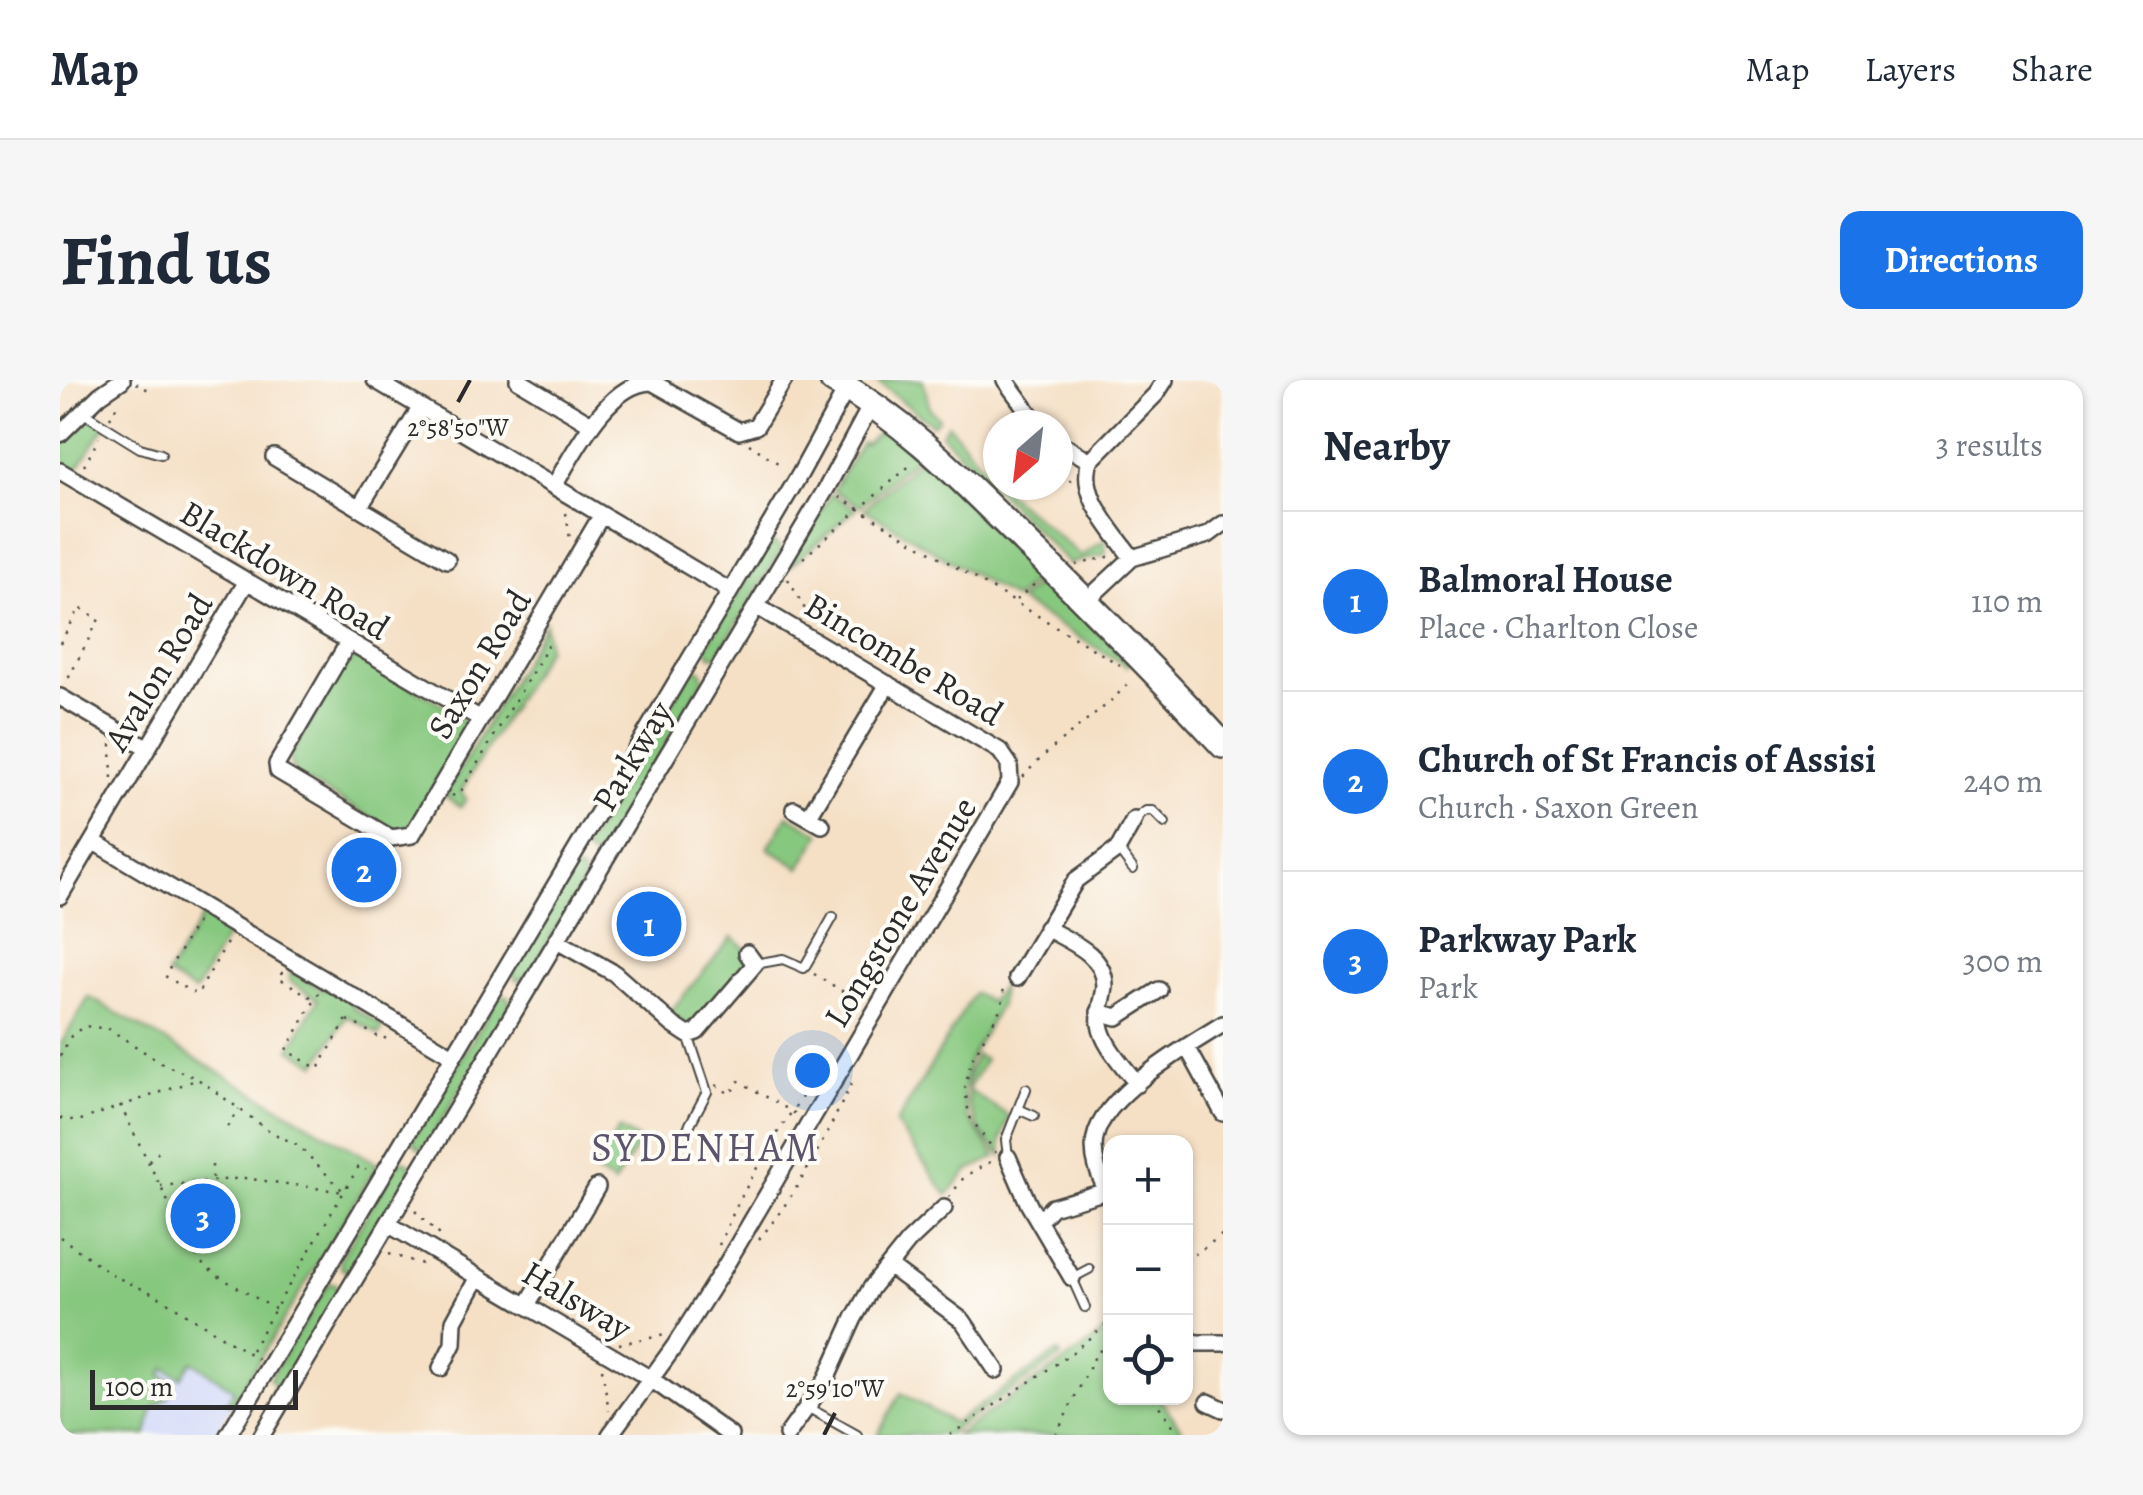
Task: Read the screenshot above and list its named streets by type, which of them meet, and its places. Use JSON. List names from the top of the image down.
{
  "streets": {
    "street": [
      "Blackdown Road",
      "Bincombe Road",
      "Saxon Road",
      "Avalon Road",
      "Parkway",
      "Longstone Avenue",
      "Halsway"
    ]
  },
  "crossings": [
    ["Blackdown Road", "Saxon Road"],
    ["Blackdown Road", "Avalon Road"],
    ["Bincombe Road", "Parkway"],
    ["Bincombe Road", "Longstone Avenue"],
    ["Parkway", "Halsway"],
    ["Longstone Avenue", "Halsway"]
  ],
  "districts": ["SYDENHAM"],
  "scale_bar": "100 m",
  "north": "bottom left",
  "page": {
    "header": "Map",
    "nav": ["Map", "Layers", "Share"],
    "buttons": "Directions",
    "title": "Find us",
    "heading": ["Nearby", "3 results"],
    "list": [
      {
        "mark": "1",
        "name": "Balmoral House",
        "note": "Place · Charlton Close",
        "value": "110 m"
      },
      {
        "mark": "2",
        "name": "Church of St Francis of Assisi",
        "note": "Church · Saxon Green",
        "value": "240 m"
      },
      {
        "mark": "3",
        "name": "Parkway Park",
        "note": "Park",
        "value": "300 m"
      }
    ],
    "pins": ["2", "1", "3"],
    "map_buttons": ["+", "−"],
    "scale": "100 m"
  },
  "coordinates": ["2°58'50\"W", "2°59'10\"W"]
}
